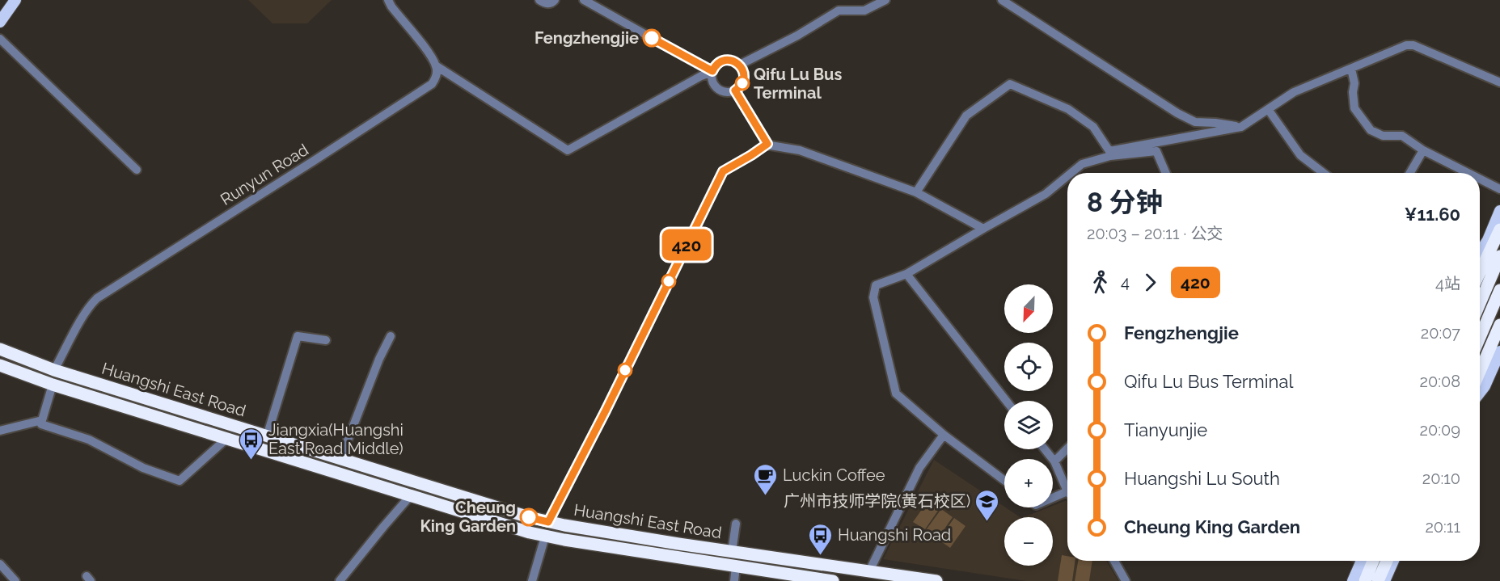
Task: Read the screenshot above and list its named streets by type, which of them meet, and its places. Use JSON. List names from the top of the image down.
{
  "streets": {
    "highway": ["Huangshi East Road"],
    "street": ["Runyun Road"]
  },
  "crossings": [
    ["Runyun Road", "Huangshi East Road"]
  ],
  "places": {
    "other": ["Fengzhengjie", "Qifu Lu Bus Terminal", "Cheung King Garden"],
    "bus stop": ["Jiangxia(Huangshi East Road Middle)", "Huangshi Road"],
    "cafe": ["Luckin Coffee"],
    "school or university": ["广州市技师学院(黄石校区)"]
  },
  "lines": ["bus line 420"],
  "north": "bottom left",
  "page": {
    "on_map": "420",
    "heading": ["8 分钟", "20:03 – 20:11 · 公交", "¥11.60"],
    "legs": ["4", "420", "4站"],
    "map_buttons": ["+", "−"],
    "list": [
      {
        "name": "Fengzhengjie",
        "value": "20:07"
      },
      {
        "name": "Qifu Lu Bus Terminal",
        "value": "20:08"
      },
      {
        "name": "Tianyunjie",
        "value": "20:09"
      },
      {
        "name": "Huangshi Lu South",
        "value": "20:10"
      },
      {
        "name": "Cheung King Garden",
        "value": "20:11"
      }
    ]
  }
}
